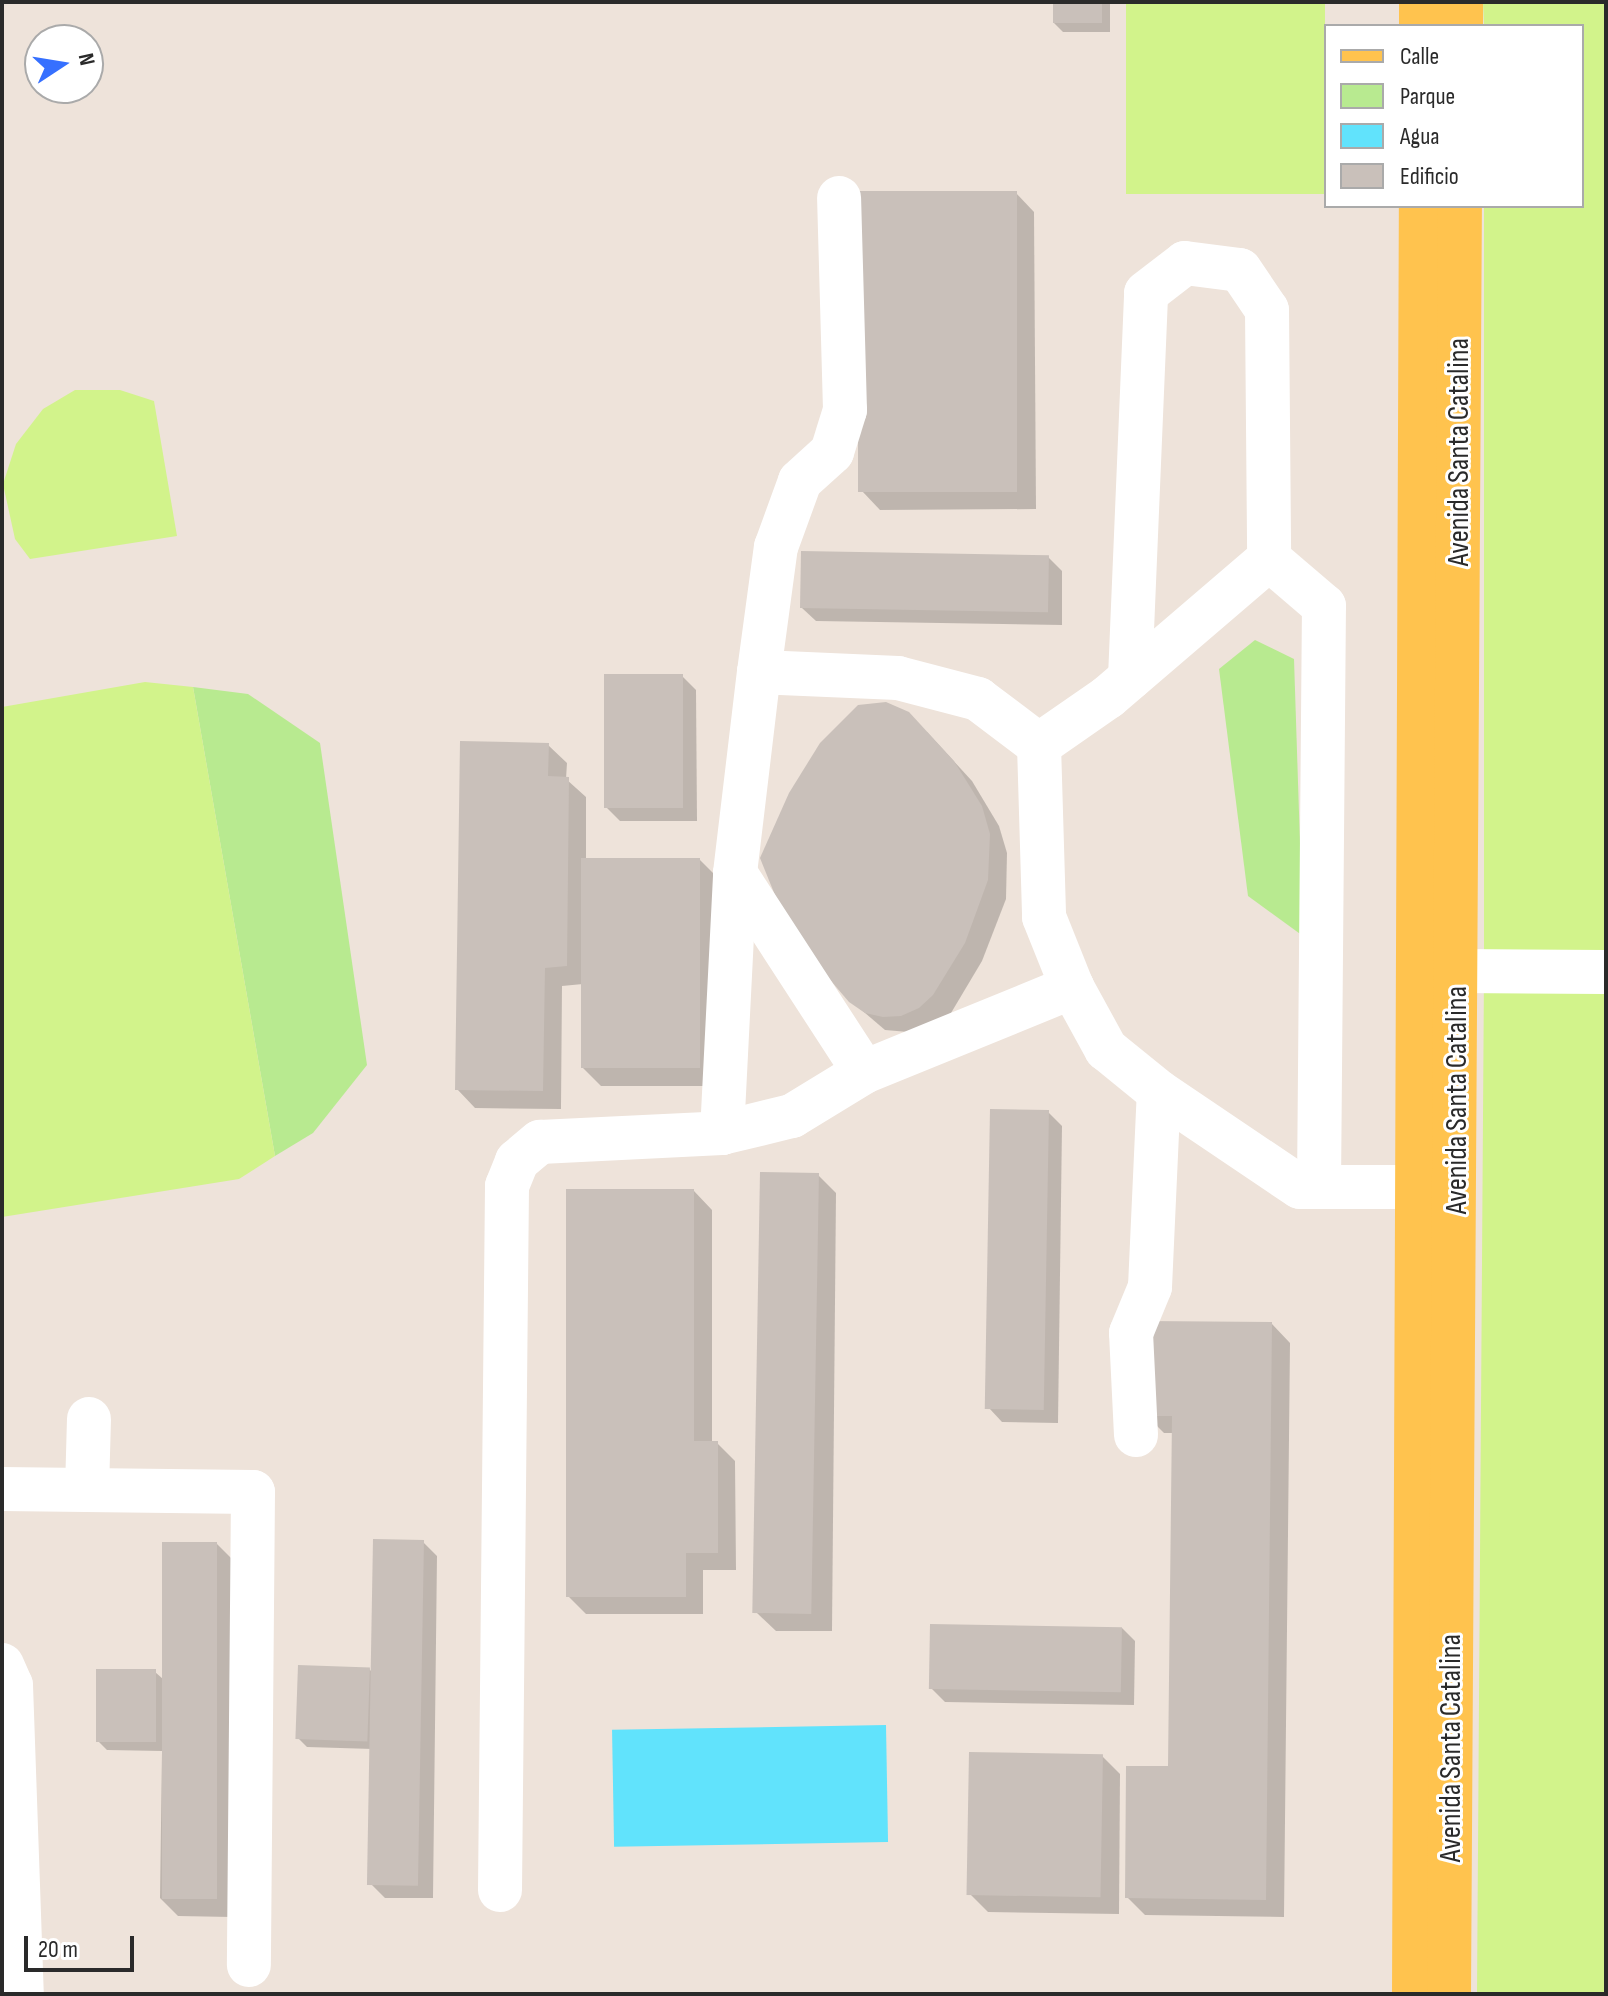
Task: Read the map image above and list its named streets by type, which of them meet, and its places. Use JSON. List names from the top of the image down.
{
  "streets": {
    "main road": ["Avenida Santa Catalina"]
  },
  "legend": [
    "Calle",
    "Parque",
    "Agua",
    "Edificio"
  ],
  "scale_bar": "20 m",
  "north": "right"
}
